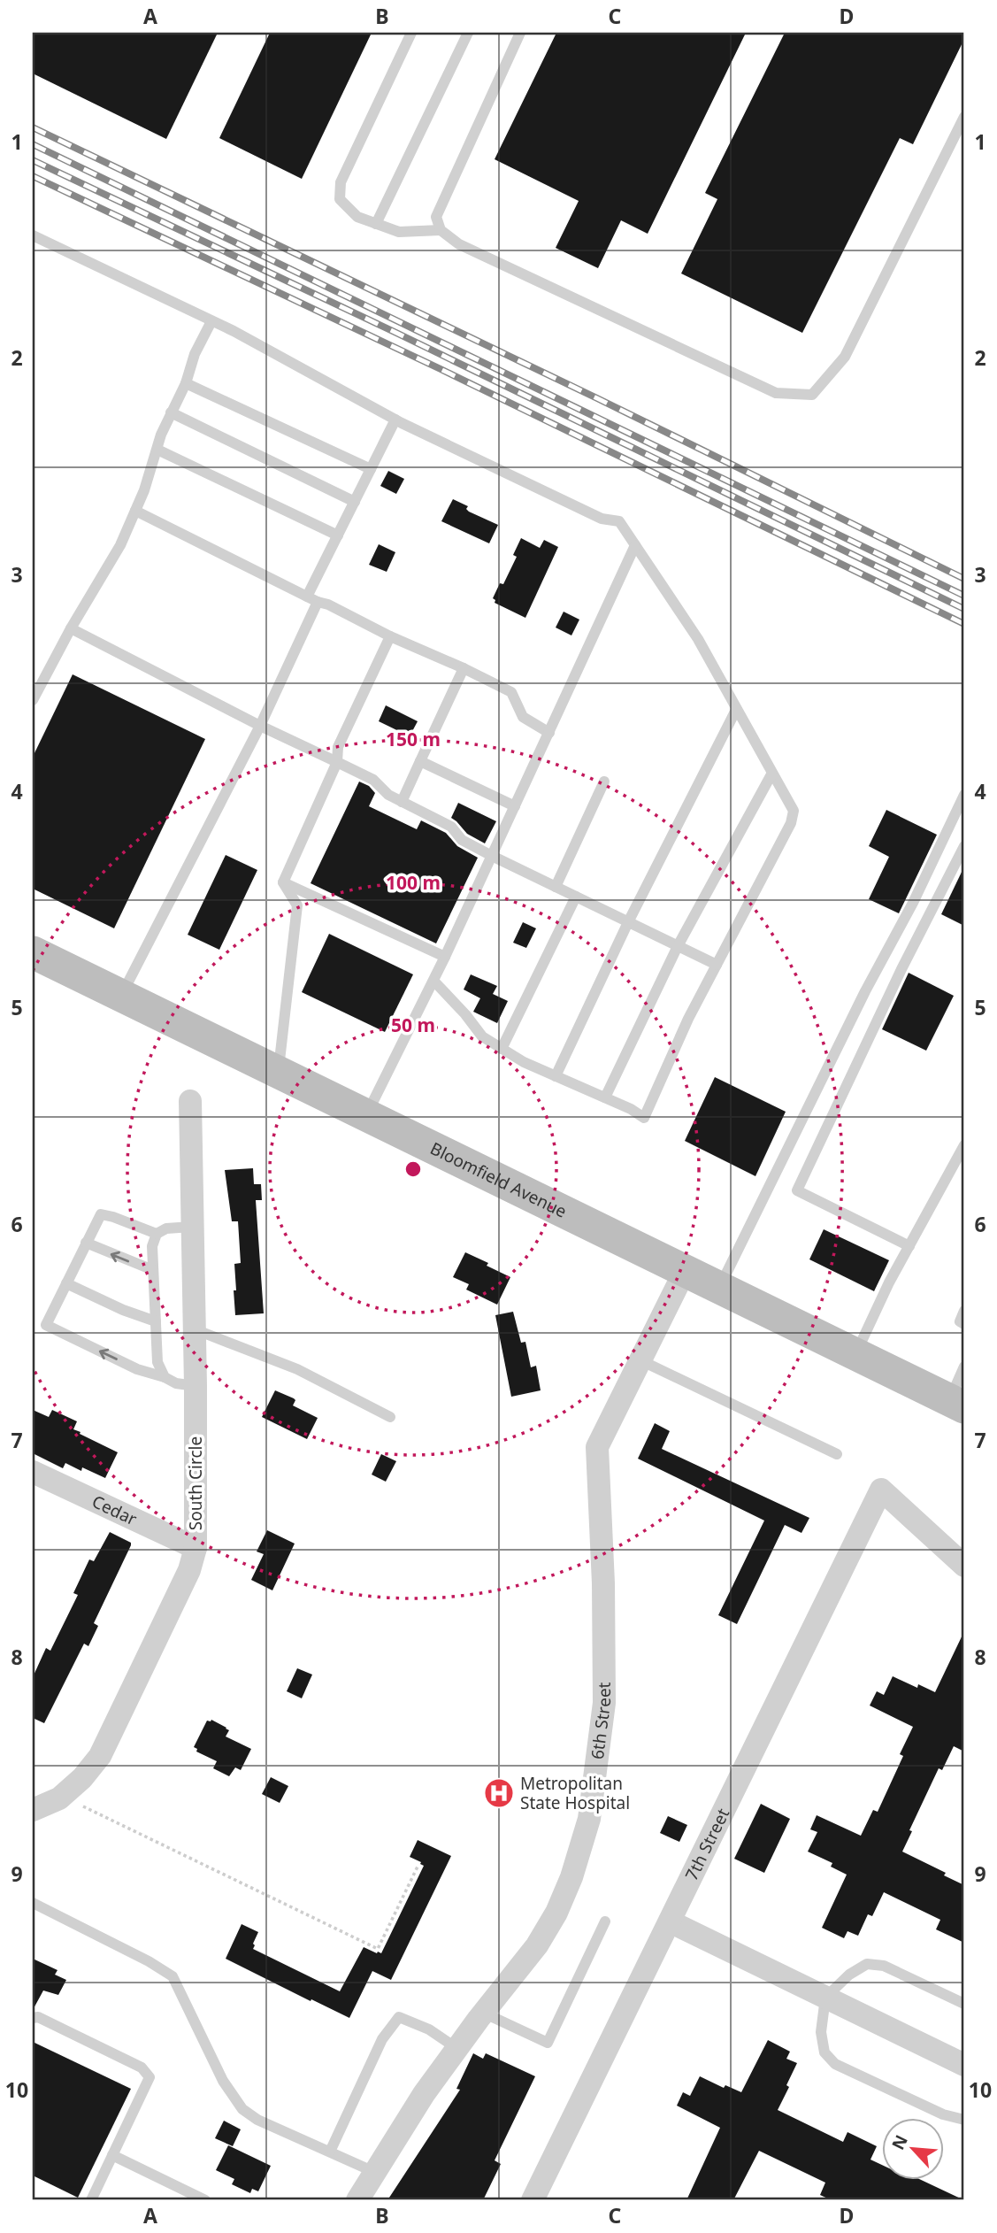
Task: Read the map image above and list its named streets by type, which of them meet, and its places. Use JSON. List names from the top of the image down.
{
  "streets": {
    "main road": ["Bloomfield Avenue"],
    "street": [
      "South Circle",
      "Cedar",
      "6th Street",
      "7th Street"
    ]
  },
  "crossings": [
    ["Bloomfield Avenue", "6th Street"],
    ["South Circle", "Cedar"]
  ],
  "places": {
    "hospital": ["Metropolitan State Hospital"]
  },
  "north": "top left",
  "grid": {
    "columns": [
      "A",
      "B",
      "C",
      "D"
    ],
    "rows": [
      "1",
      "2",
      "3",
      "4",
      "5",
      "6",
      "7",
      "8",
      "9",
      "10"
    ]
  },
  "rings": ["150 m", "100 m", "50 m"]
}
